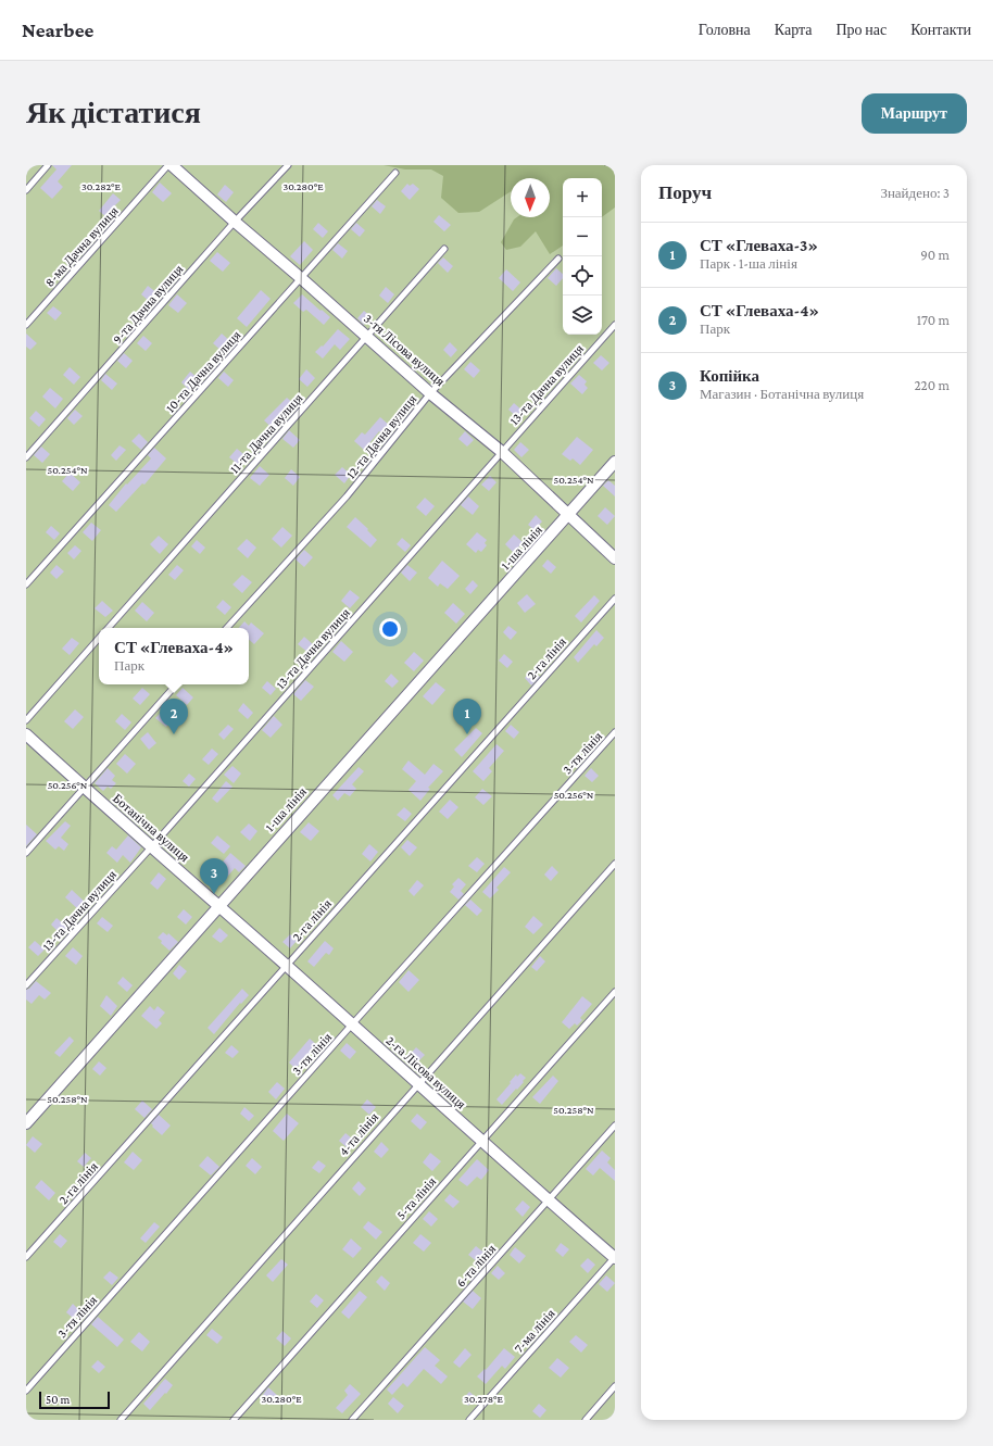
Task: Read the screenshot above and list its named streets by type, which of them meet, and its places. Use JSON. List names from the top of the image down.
{
  "streets": {
    "street": [
      "3-тя Лісова вулиця",
      "1-ша лінія",
      "Ботанічна вулиця",
      "2-га Лісова вулиця"
    ],
    "lane": [
      "8-ма Дачна вулиця",
      "9-та Дачна вулиця",
      "10-та Дачна вулиця",
      "13-та Дачна вулиця",
      "11-та Дачна вулиця",
      "12-та Дачна вулиця",
      "2-га лінія",
      "3-тя лінія",
      "4-та лінія",
      "5-та лінія",
      "6-та лінія",
      "7-ма лінія"
    ]
  },
  "crossings": [
    ["8-ма Дачна вулиця", "3-тя Лісова вулиця"],
    ["9-та Дачна вулиця", "3-тя Лісова вулиця"],
    ["3-тя Лісова вулиця", "10-та Дачна вулиця"],
    ["3-тя Лісова вулиця", "13-та Дачна вулиця"],
    ["3-тя Лісова вулиця", "11-та Дачна вулиця"],
    ["3-тя Лісова вулиця", "12-та Дачна вулиця"],
    ["3-тя Лісова вулиця", "1-ша лінія"],
    ["13-та Дачна вулиця", "Ботанічна вулиця"],
    ["1-ша лінія", "Ботанічна вулиця"],
    ["1-ша лінія", "2-га Лісова вулиця"],
    ["2-га лінія", "2-га Лісова вулиця"],
    ["3-тя лінія", "2-га Лісова вулиця"],
    ["Ботанічна вулиця", "2-га Лісова вулиця"],
    ["2-га Лісова вулиця", "4-та лінія"],
    ["2-га Лісова вулиця", "5-та лінія"],
    ["2-га Лісова вулиця", "6-та лінія"],
    ["2-га Лісова вулиця", "7-ма лінія"]
  ],
  "scale_bar": "50 m",
  "north": "bottom",
  "page": {
    "header": "Nearbee",
    "nav": [
      "Головна",
      "Карта",
      "Про нас",
      "Контакти"
    ],
    "buttons": "Маршрут",
    "title": "Як дістатися",
    "heading": ["Поруч", "Знайдено: 3"],
    "map_buttons": ["+", "−"],
    "list": [
      {
        "mark": "1",
        "name": "СТ «Глеваха-3»",
        "note": "Парк · 1-ша лінія",
        "value": "90 m"
      },
      {
        "mark": "2",
        "name": "СТ «Глеваха-4»",
        "note": "Парк",
        "value": "170 m"
      },
      {
        "mark": "3",
        "name": "Копійка",
        "note": "Магазин · Ботанічна вулиця",
        "value": "220 m"
      }
    ],
    "popup": ["СТ «Глеваха-4»", "Парк"],
    "pins": ["1", "2", "3"],
    "scale": "50 m"
  },
  "coordinates": [
    "30.282°E",
    "30.280°E",
    "50.254°N",
    "50.256°N",
    "50.258°N",
    "30.278°E"
  ]
}
